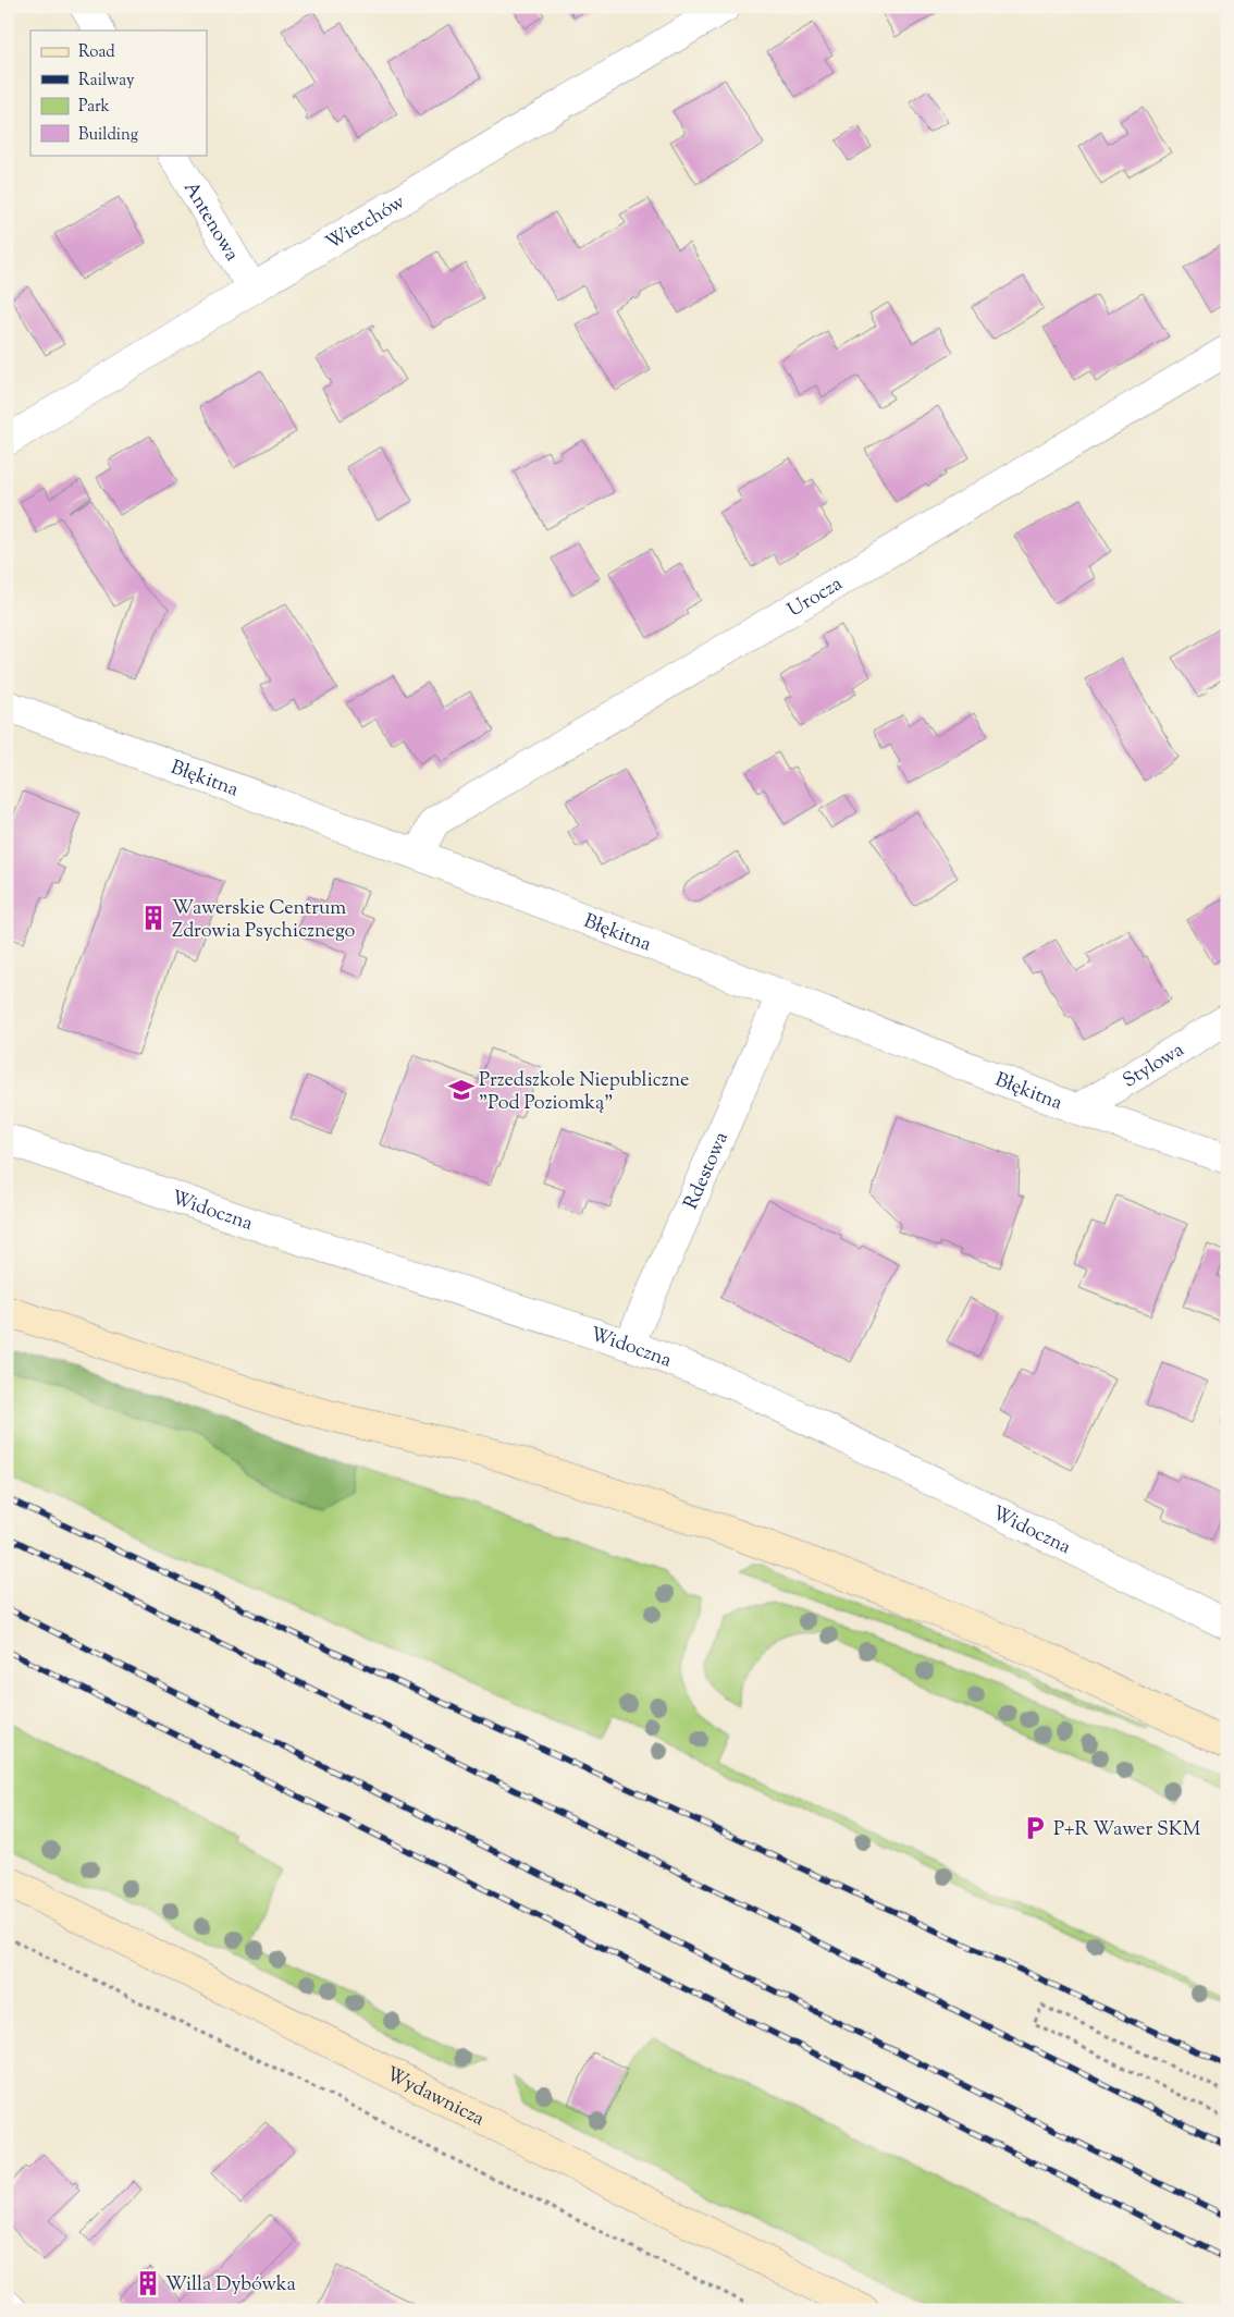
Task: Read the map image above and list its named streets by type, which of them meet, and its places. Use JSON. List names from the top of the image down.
{
  "streets": {
    "main road": ["Wydawnicza"],
    "street": [
      "Antenowa",
      "Wierchów",
      "Urocza",
      "Błękitna",
      "Stylowa",
      "Rdestowa",
      "Widoczna"
    ]
  },
  "crossings": [
    ["Antenowa", "Wierchów"],
    ["Urocza", "Błękitna"],
    ["Błękitna", "Stylowa"],
    ["Błękitna", "Rdestowa"],
    ["Rdestowa", "Widoczna"]
  ],
  "places": {
    "building": ["Wawerskie Centrum Zdrowia Psychicznego", "Willa Dybówka"],
    "school or university": ["Przedszkole Niepubliczne \"Pod Poziomką\""],
    "parking": ["P+R Wawer SKM"]
  },
  "legend": [
    "Road",
    "Railway",
    "Park",
    "Building"
  ]
}
